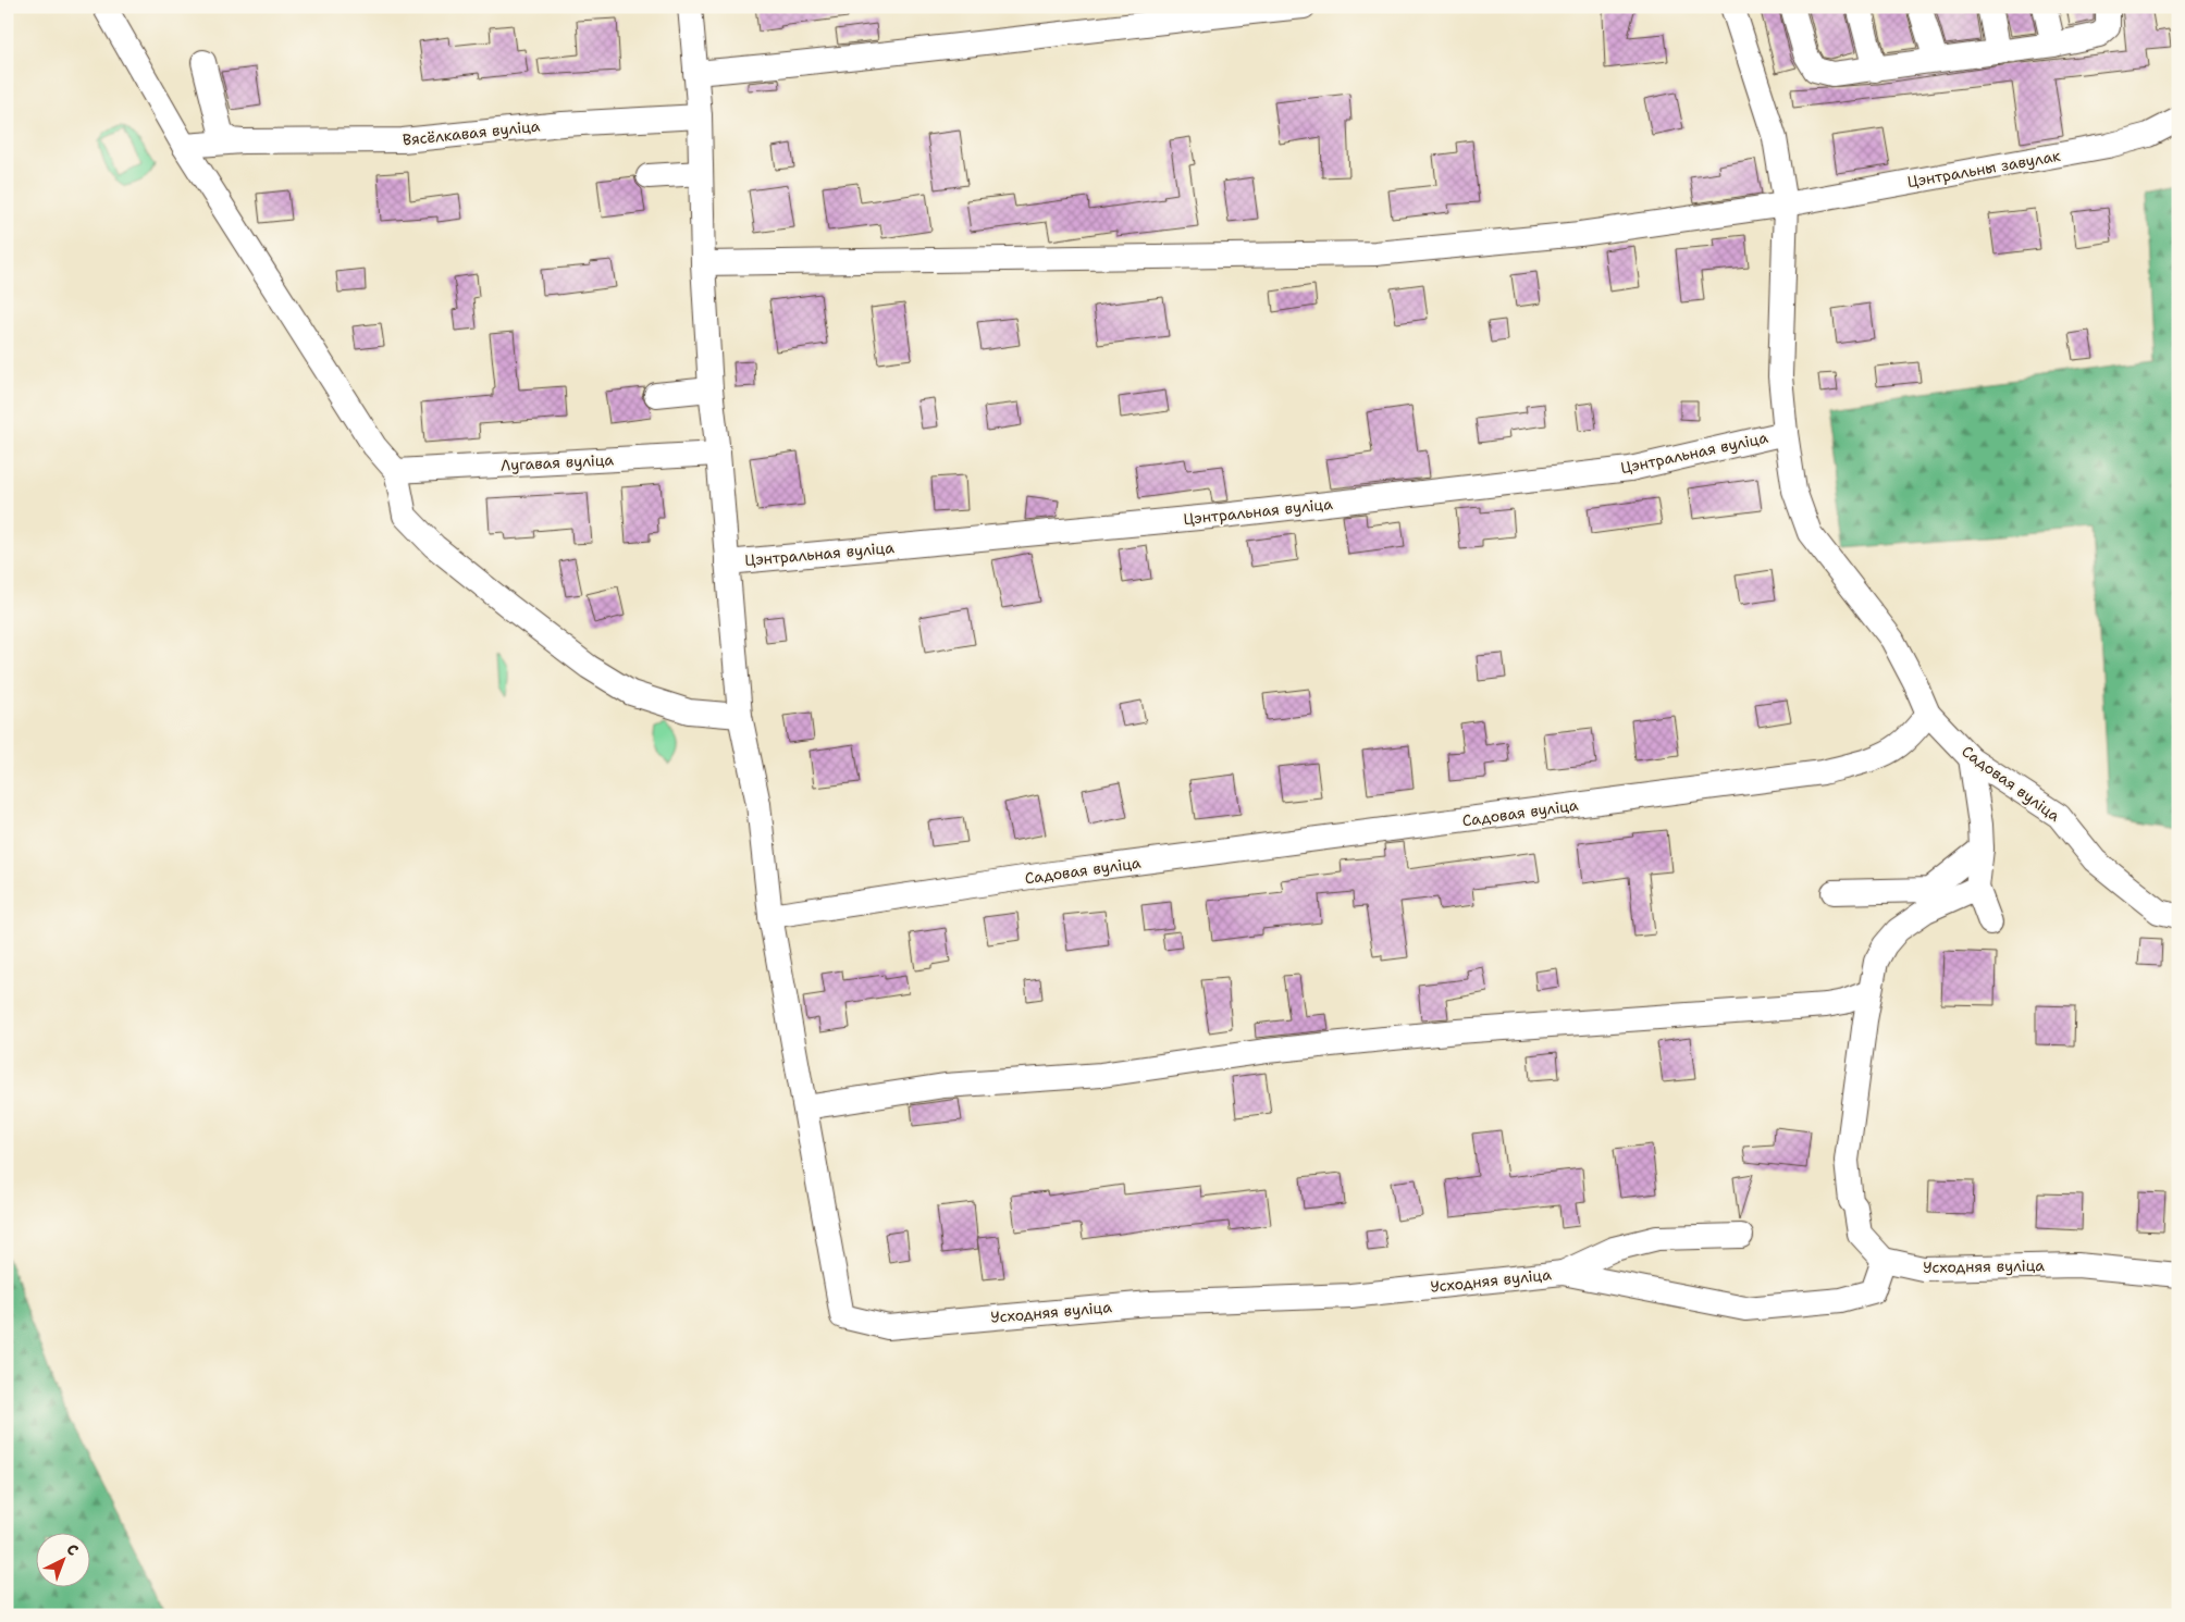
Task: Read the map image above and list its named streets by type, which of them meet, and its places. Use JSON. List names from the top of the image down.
{
  "streets": {
    "street": [
      "Вясёлкавая вуліца",
      "Цэнтральны завулак",
      "Цэнтральная вуліца",
      "Лугавая вуліца",
      "Садовая вуліца",
      "Усходняя вуліца"
    ]
  },
  "north": "top right"
}
